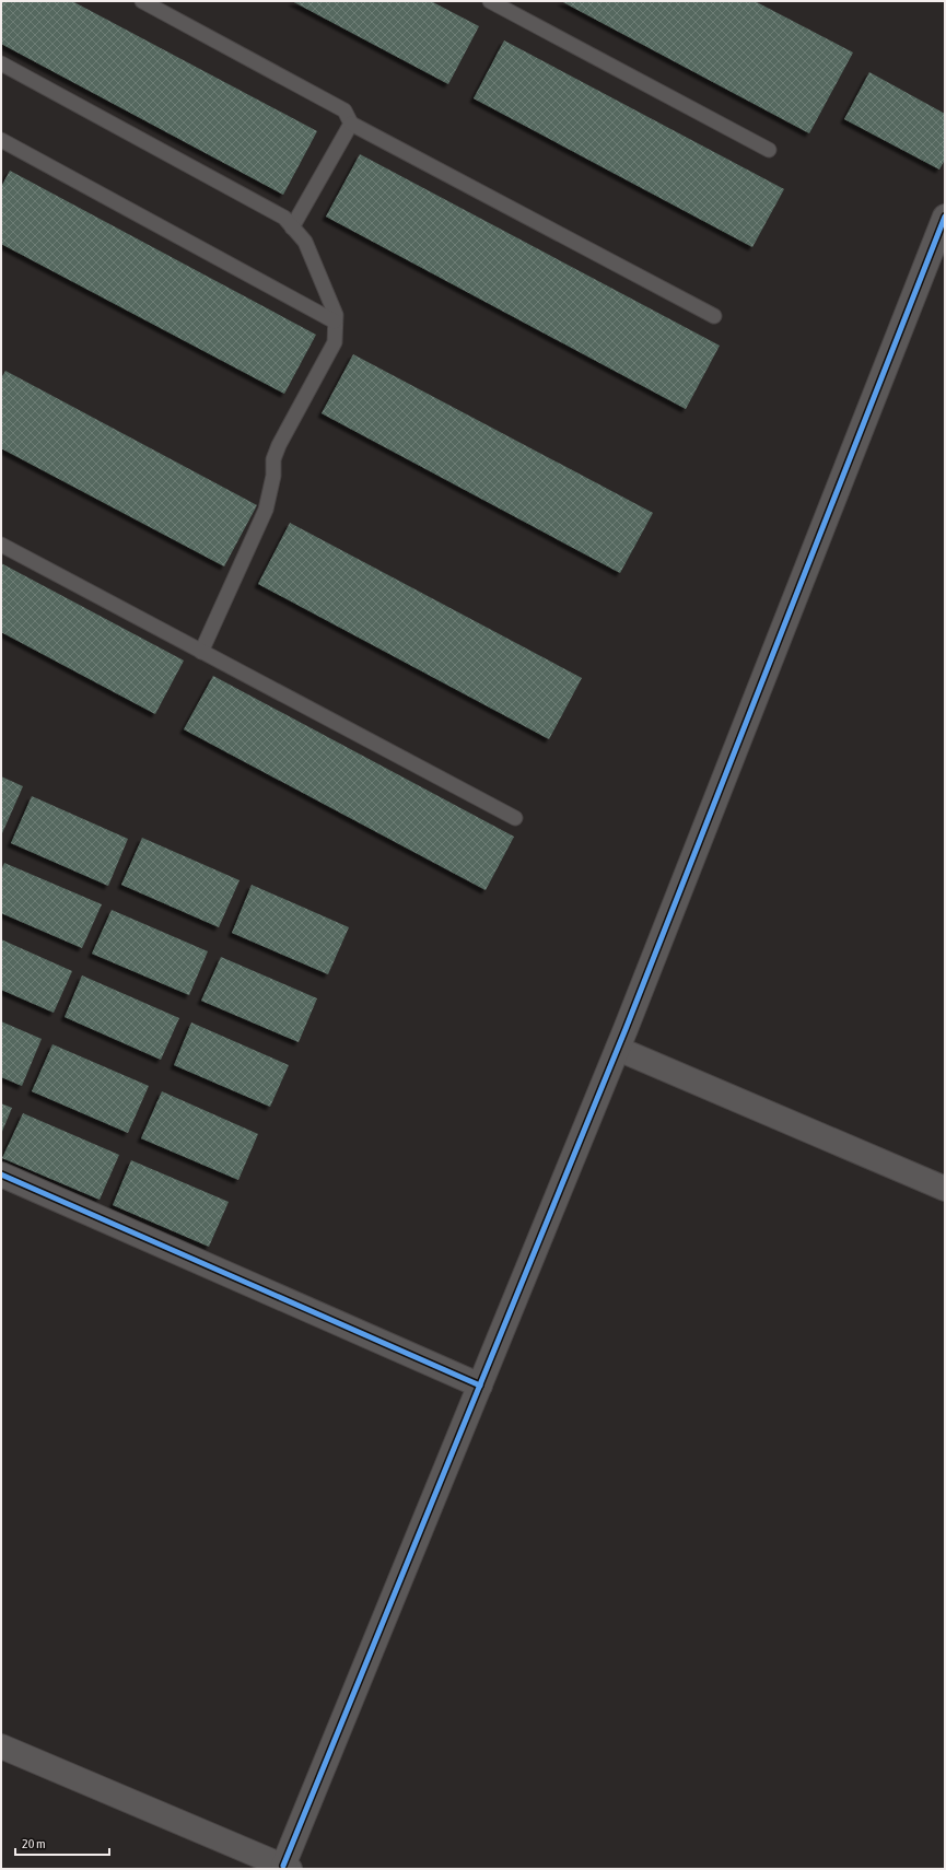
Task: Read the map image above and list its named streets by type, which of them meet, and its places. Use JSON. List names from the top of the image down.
{
  "scale_bar": "20 m"
}
